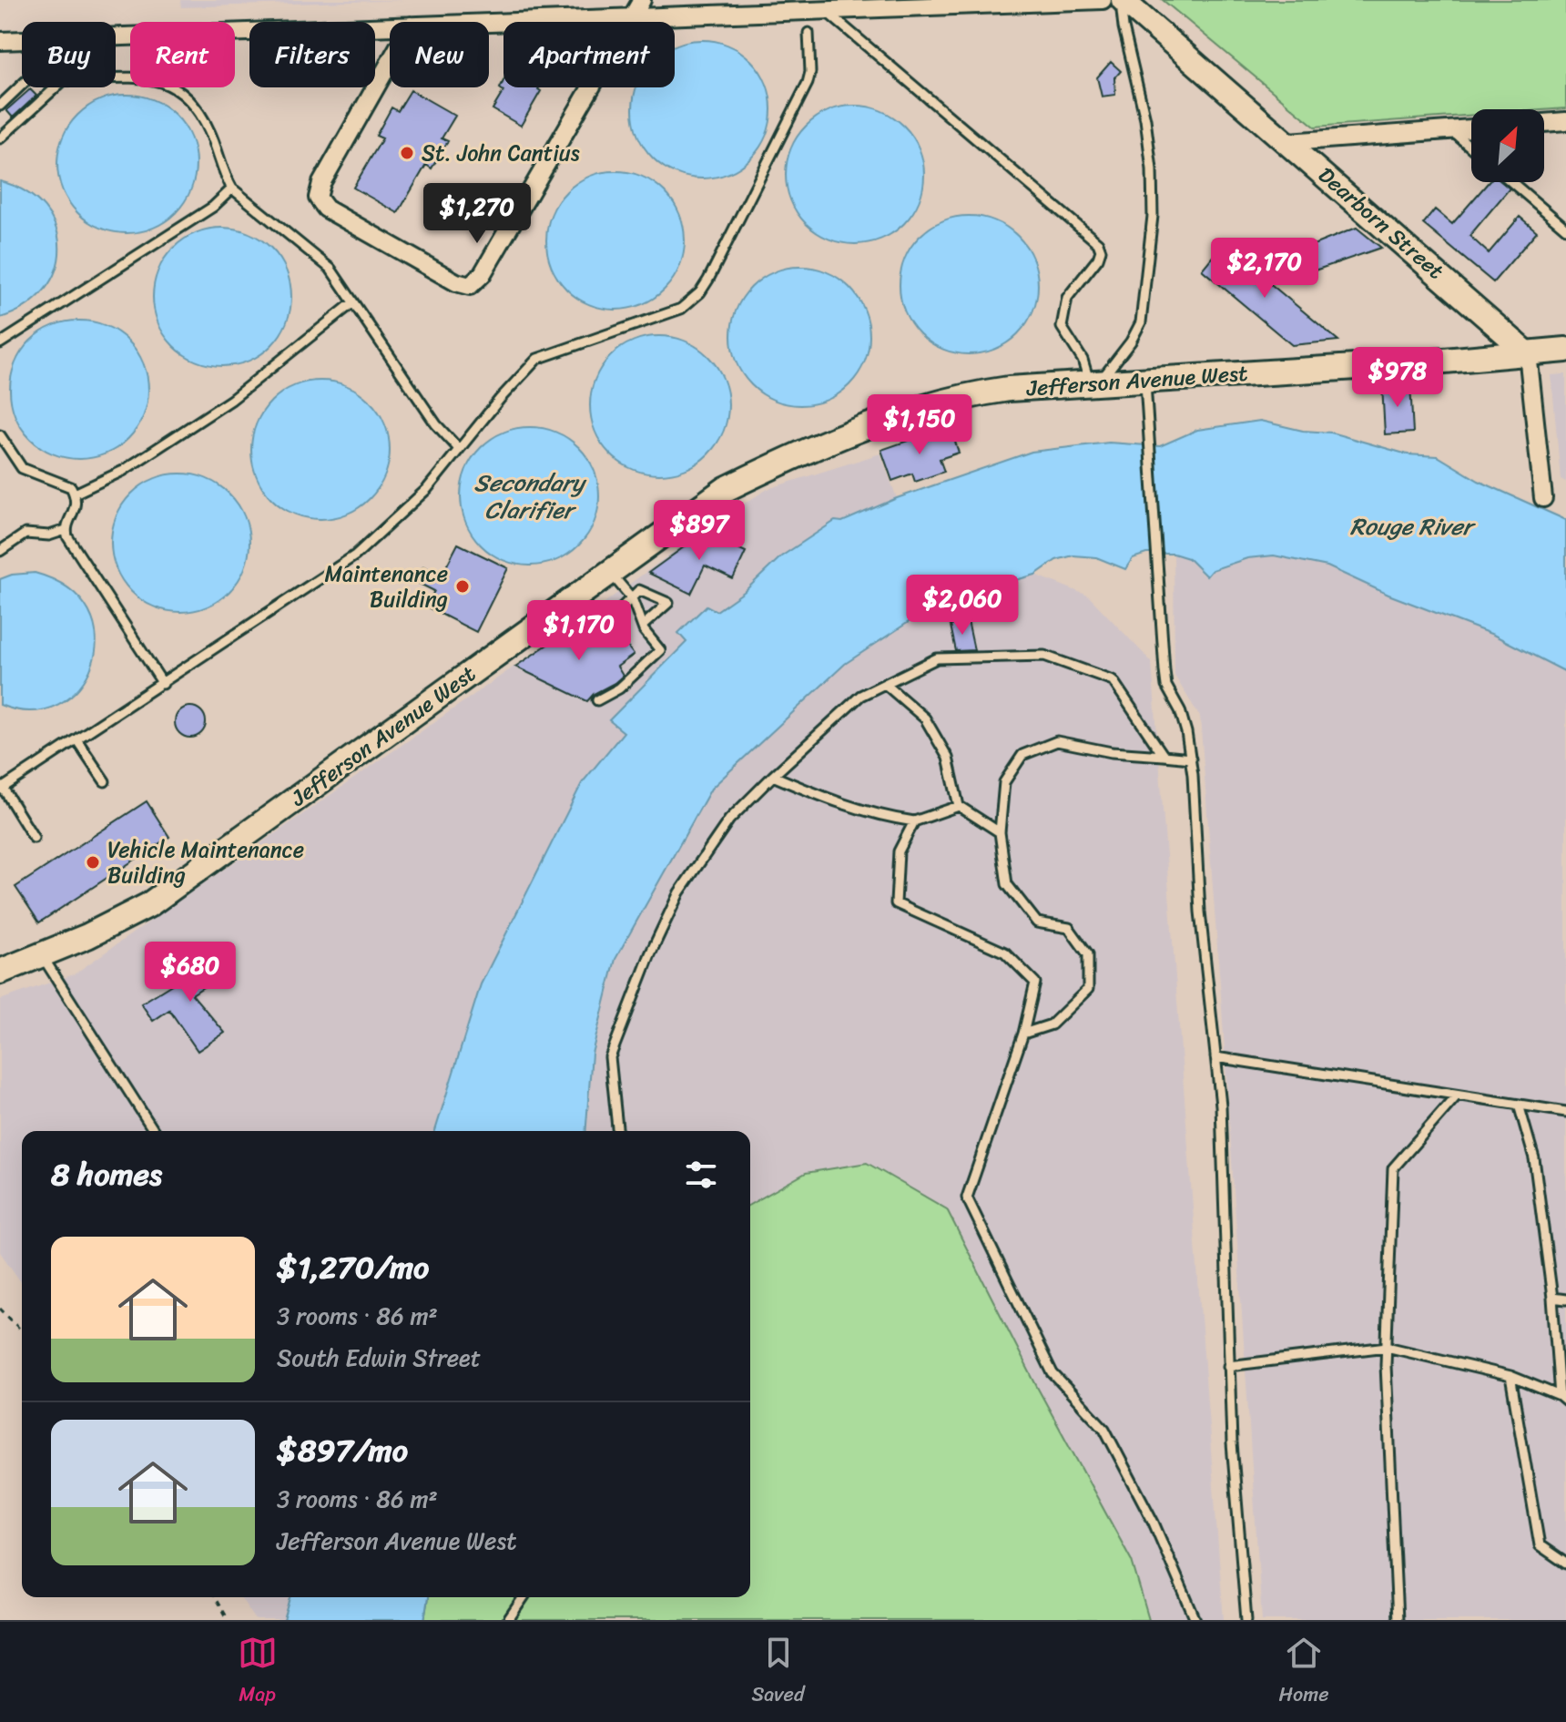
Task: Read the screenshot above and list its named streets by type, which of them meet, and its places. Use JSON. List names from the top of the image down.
{
  "streets": {
    "main road": ["Jefferson Avenue West"],
    "street": ["Dearborn Street"]
  },
  "crossings": [
    ["Dearborn Street", "Jefferson Avenue West"]
  ],
  "water": ["Secondary Clarifier", "Rouge River"],
  "places": ["St. John Cantius", "Maintenance Building", "Vehicle Maintenance Building"],
  "north": "top right",
  "page": {
    "chip": [
      "Buy",
      "Rent",
      "Filters",
      "New",
      "Apartment"
    ],
    "price": [
      "$1,270",
      "$2,170",
      "$978",
      "$1,150",
      "$897",
      "$2,060",
      "$1,170",
      "$680"
    ],
    "heading": "8 homes",
    "list": [
      {
        "name": "$1,270/mo",
        "note": "3 rooms · 86 m² · South Edwin Street"
      },
      {
        "name": "$897/mo",
        "note": "3 rooms · 86 m² · Jefferson Avenue West"
      }
    ],
    "tabs": ["Map", "Saved", "Home"]
  }
}
